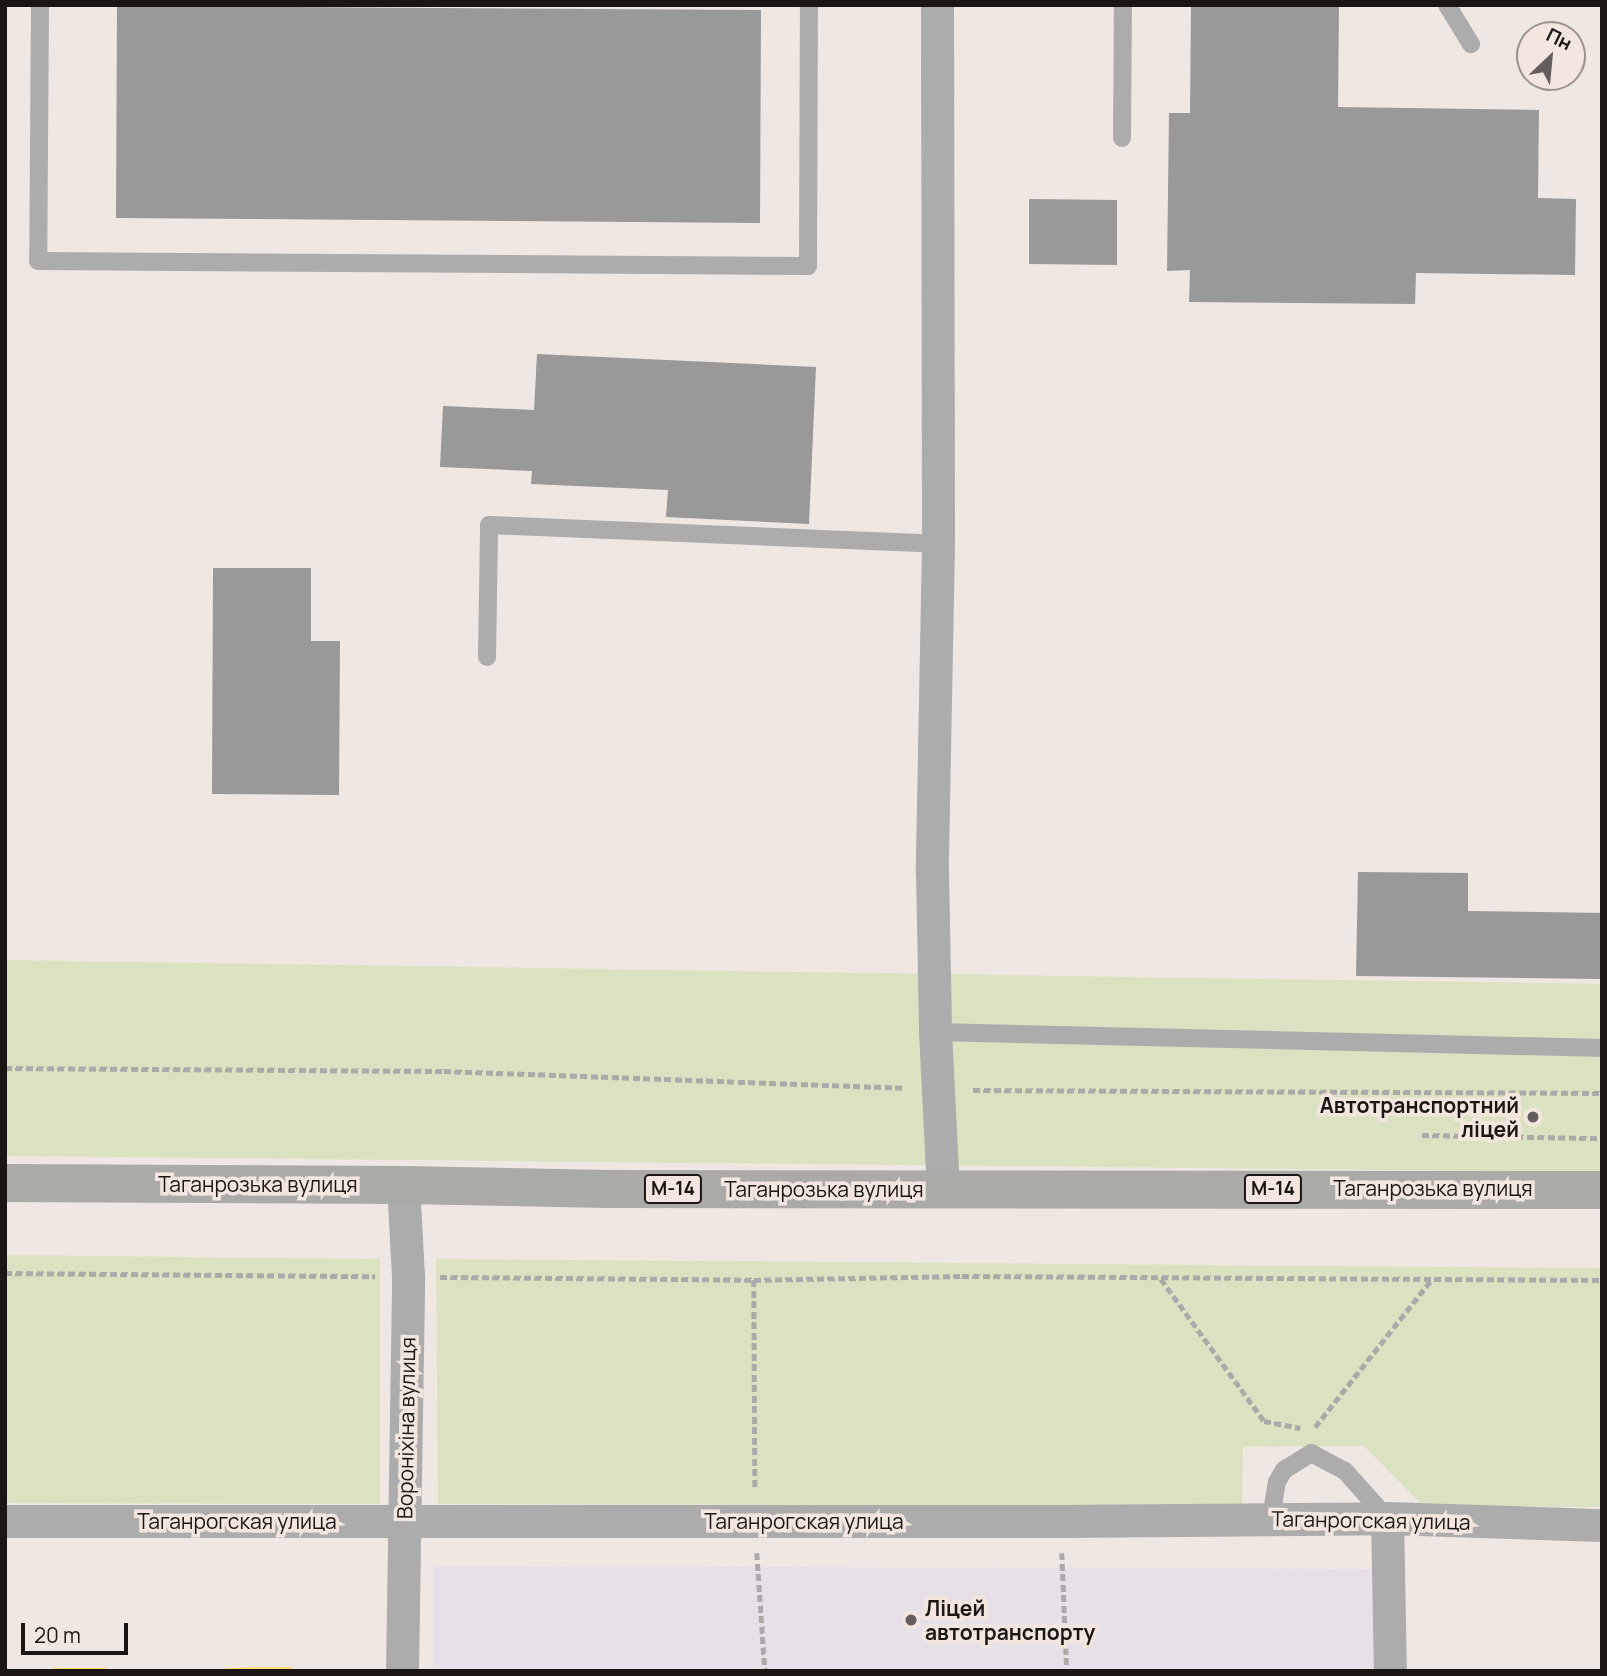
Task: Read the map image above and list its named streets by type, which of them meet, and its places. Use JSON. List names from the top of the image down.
{
  "streets": {
    "highway": ["Таганрозька вулиця", "М-14"],
    "street": ["Вороніхіна вулиця", "Таганрогская улица"]
  },
  "crossings": [
    ["Таганрозька вулиця", "Вороніхіна вулиця"],
    ["Вороніхіна вулиця", "Таганрогская улица"]
  ],
  "places": ["Автотранспортний ліцей", "Ліцей автотранспорту"],
  "scale_bar": "20 m",
  "north": "top right"
}
